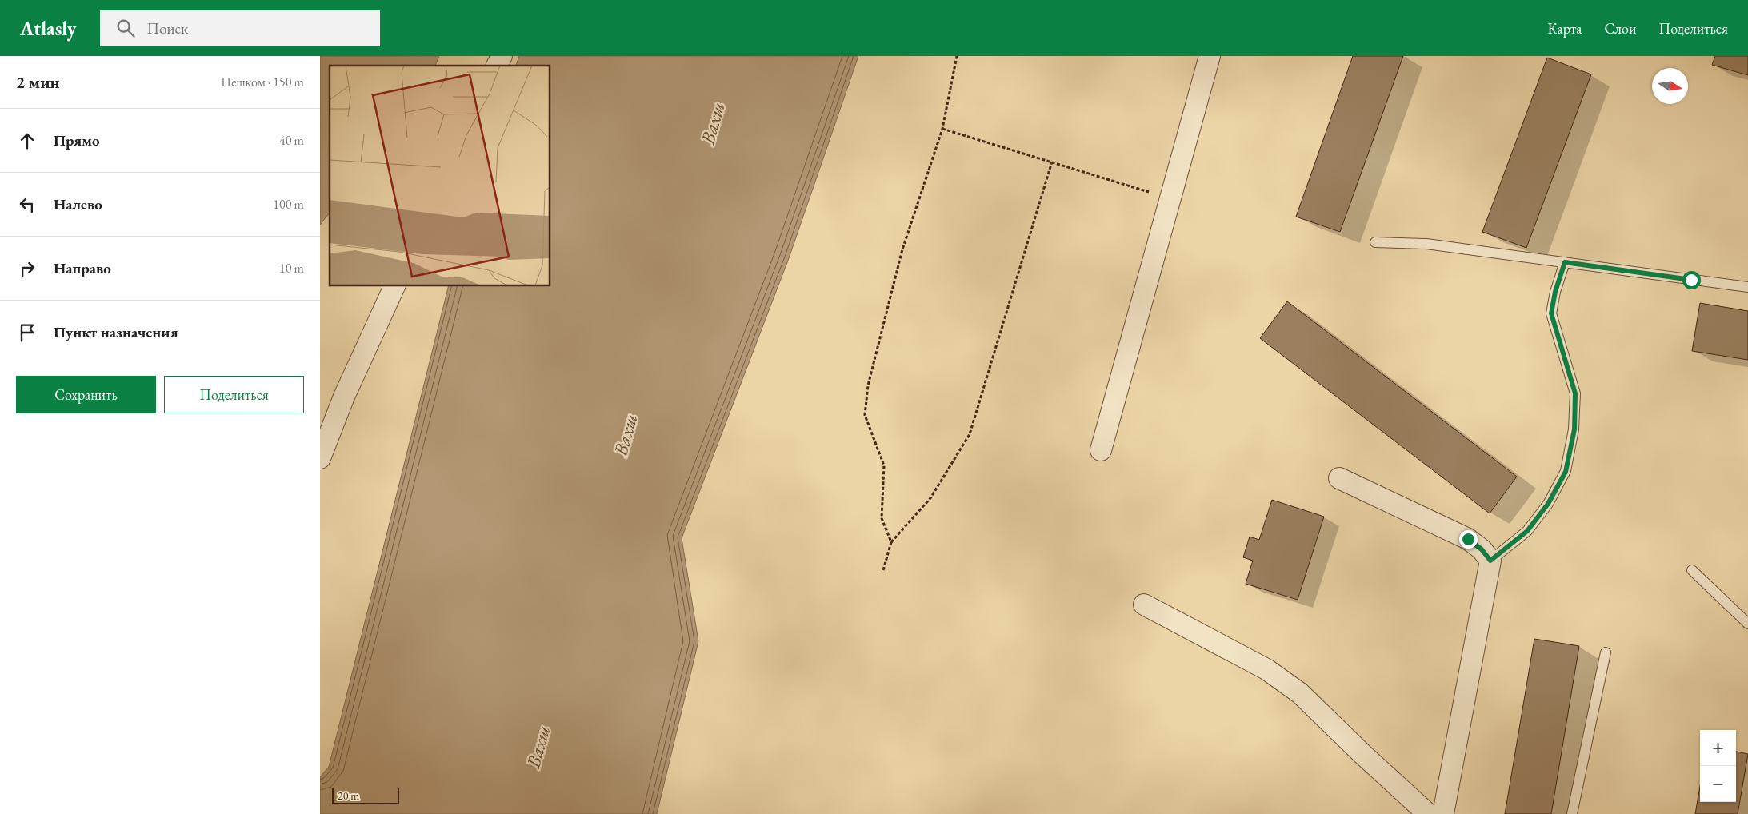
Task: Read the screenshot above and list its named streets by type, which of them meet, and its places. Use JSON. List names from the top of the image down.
{
  "water": ["Вахш"],
  "scale_bar": "20 m",
  "north": "right",
  "page": {
    "header": "Atlasly",
    "search": "Поиск",
    "nav": ["Карта", "Слои", "Поделиться"],
    "heading": ["2 мин", "Пешком · 150 m"],
    "list": [
      ["Прямо", "40 m"],
      ["Налево", "100 m"],
      ["Направо", "10 m"],
      "Пункт назначения"
    ],
    "buttons": ["Сохранить", "Поделиться"],
    "map_buttons": ["+", "−"],
    "scale": "20 m"
  }
}
